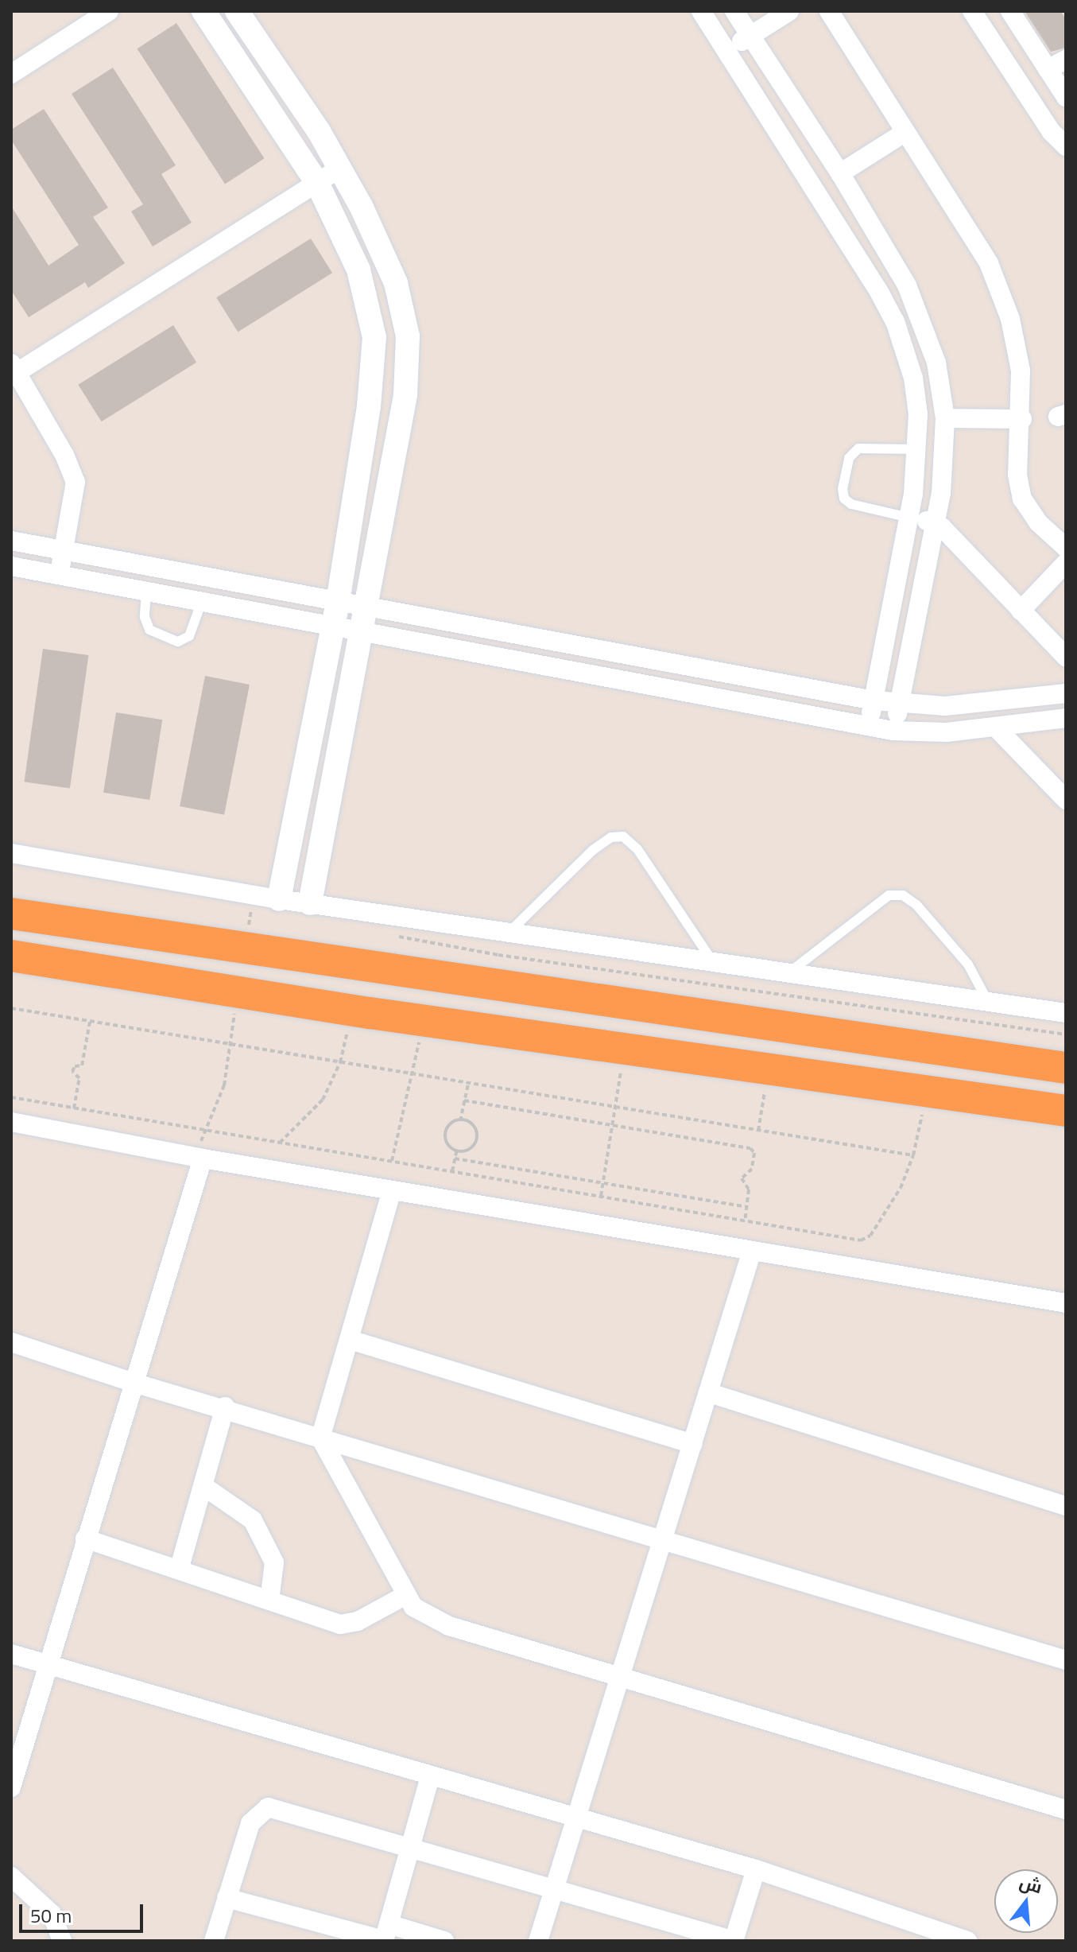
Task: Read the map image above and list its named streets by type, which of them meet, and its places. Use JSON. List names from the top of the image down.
{
  "scale_bar": "50 m",
  "north": "top"
}
